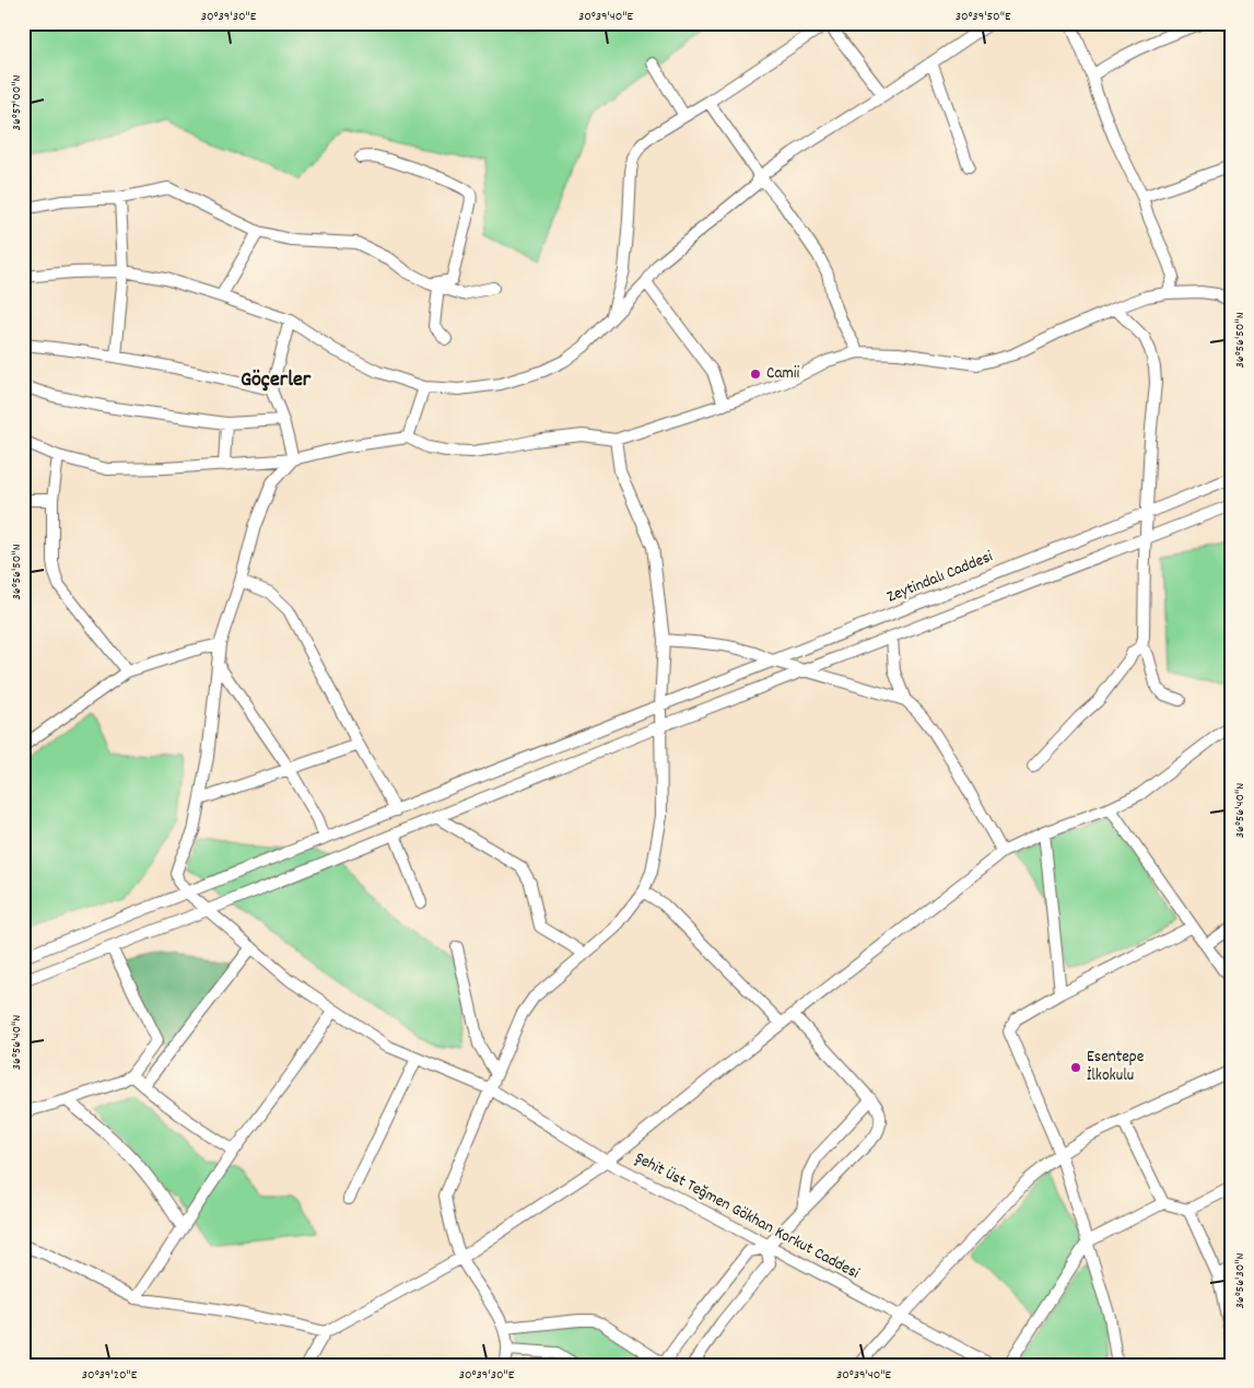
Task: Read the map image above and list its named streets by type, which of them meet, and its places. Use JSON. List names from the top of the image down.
{
  "streets": {
    "street": ["Zeytindalı Caddesi", "Şehit Üst Teğmen Gökhan Korkut Caddesi"]
  },
  "crossings": [
    ["Zeytindalı Caddesi", "Şehit Üst Teğmen Gökhan Korkut Caddesi"]
  ],
  "districts": ["Göçerler"],
  "places": ["Camii", "Esentepe İlkokulu"],
  "coordinates": [
    "30°39'30\"E",
    "30°39'40\"E",
    "30°39'50\"E",
    "36°57'00\"N",
    "36°56'50\"N",
    "36°56'40\"N",
    "36°56'30\"N",
    "30°39'20\"E"
  ]
}
